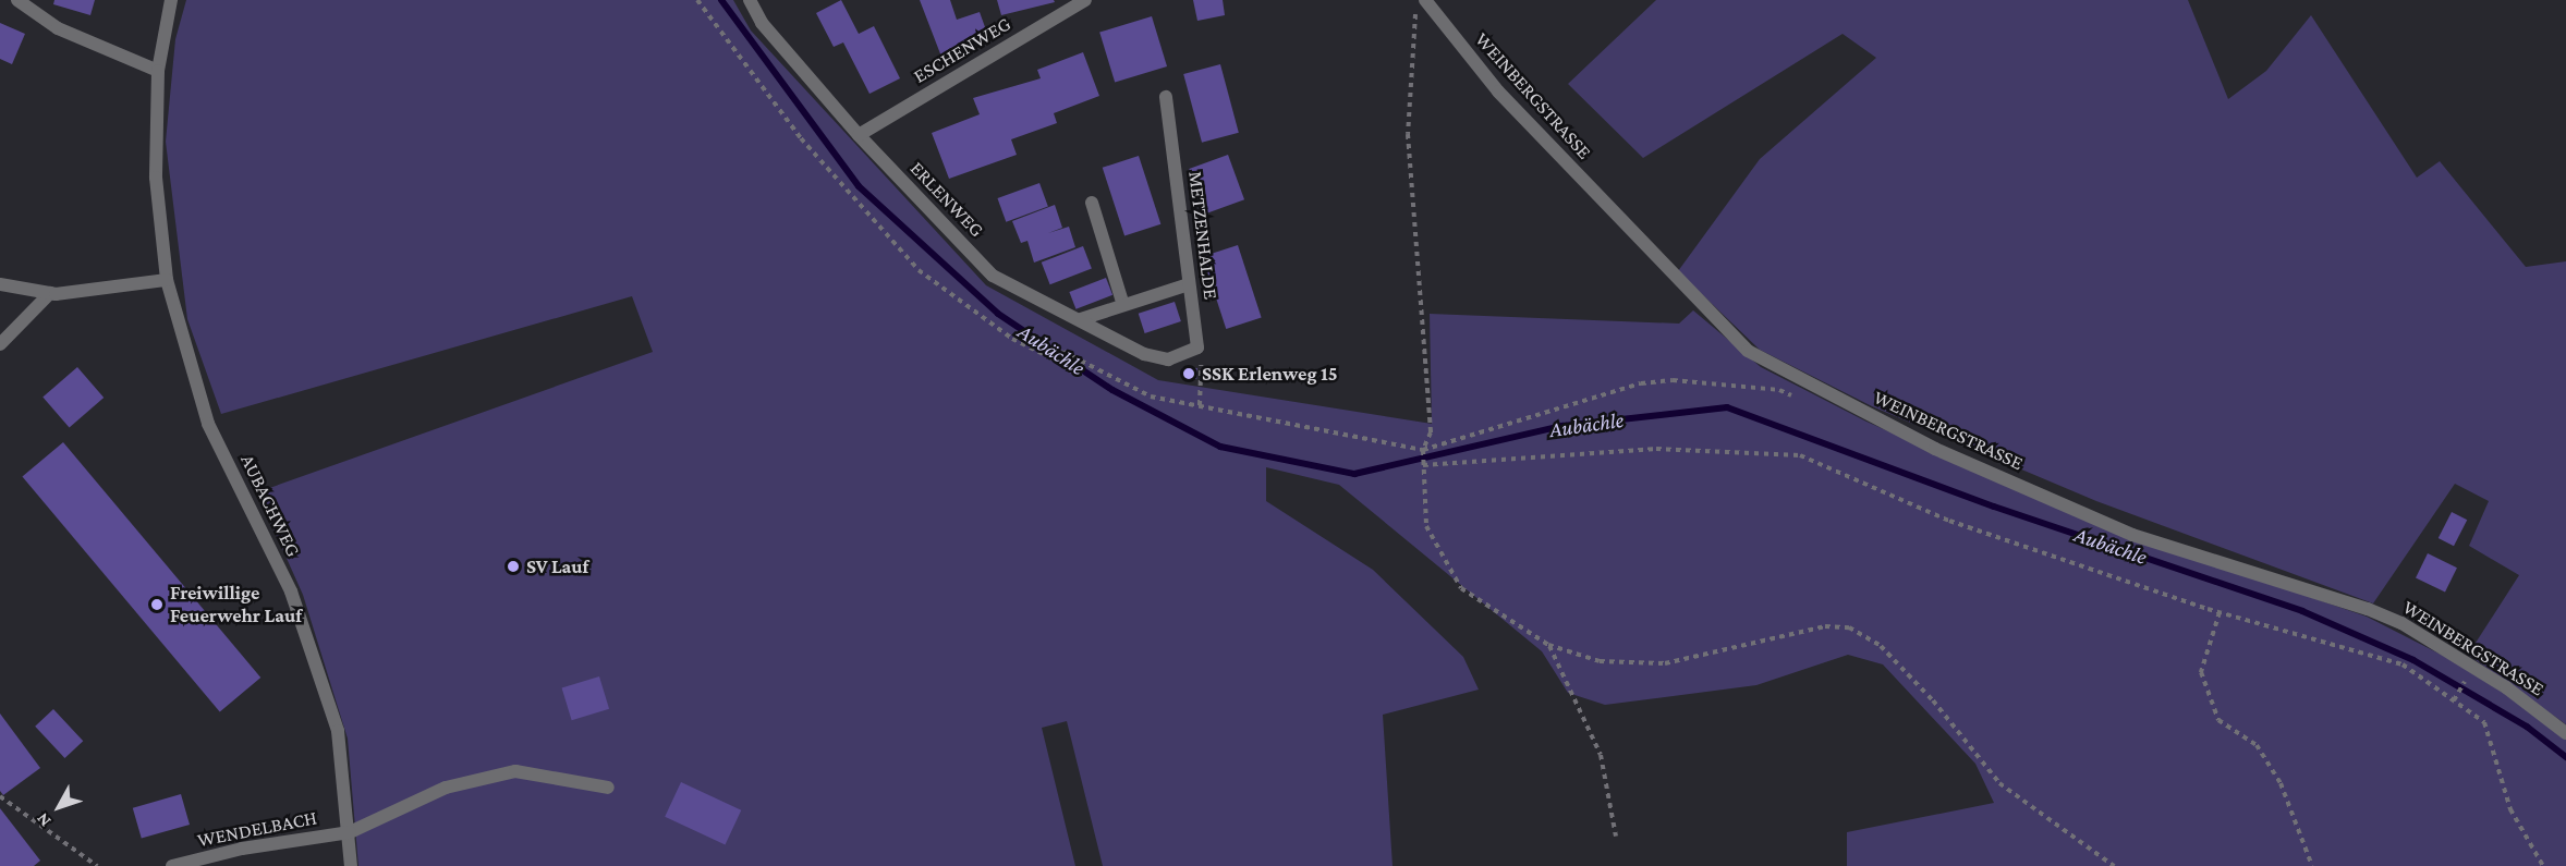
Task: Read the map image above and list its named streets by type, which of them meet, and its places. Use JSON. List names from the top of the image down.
{
  "streets": {
    "street": [
      "ESCHENWEG",
      "WEINBERGSTRASSE",
      "ERLENWEG",
      "METZENHALDE",
      "AUBACHWEG",
      "WENDELBACH"
    ]
  },
  "crossings": [
    ["ESCHENWEG", "ERLENWEG"],
    ["ERLENWEG", "METZENHALDE"],
    ["AUBACHWEG", "WENDELBACH"]
  ],
  "water": ["Aubächle"],
  "places": ["SSK Erlenweg 15", "SV Lauf", "Freiwillige Feuerwehr Lauf"],
  "north": "bottom left"
}
